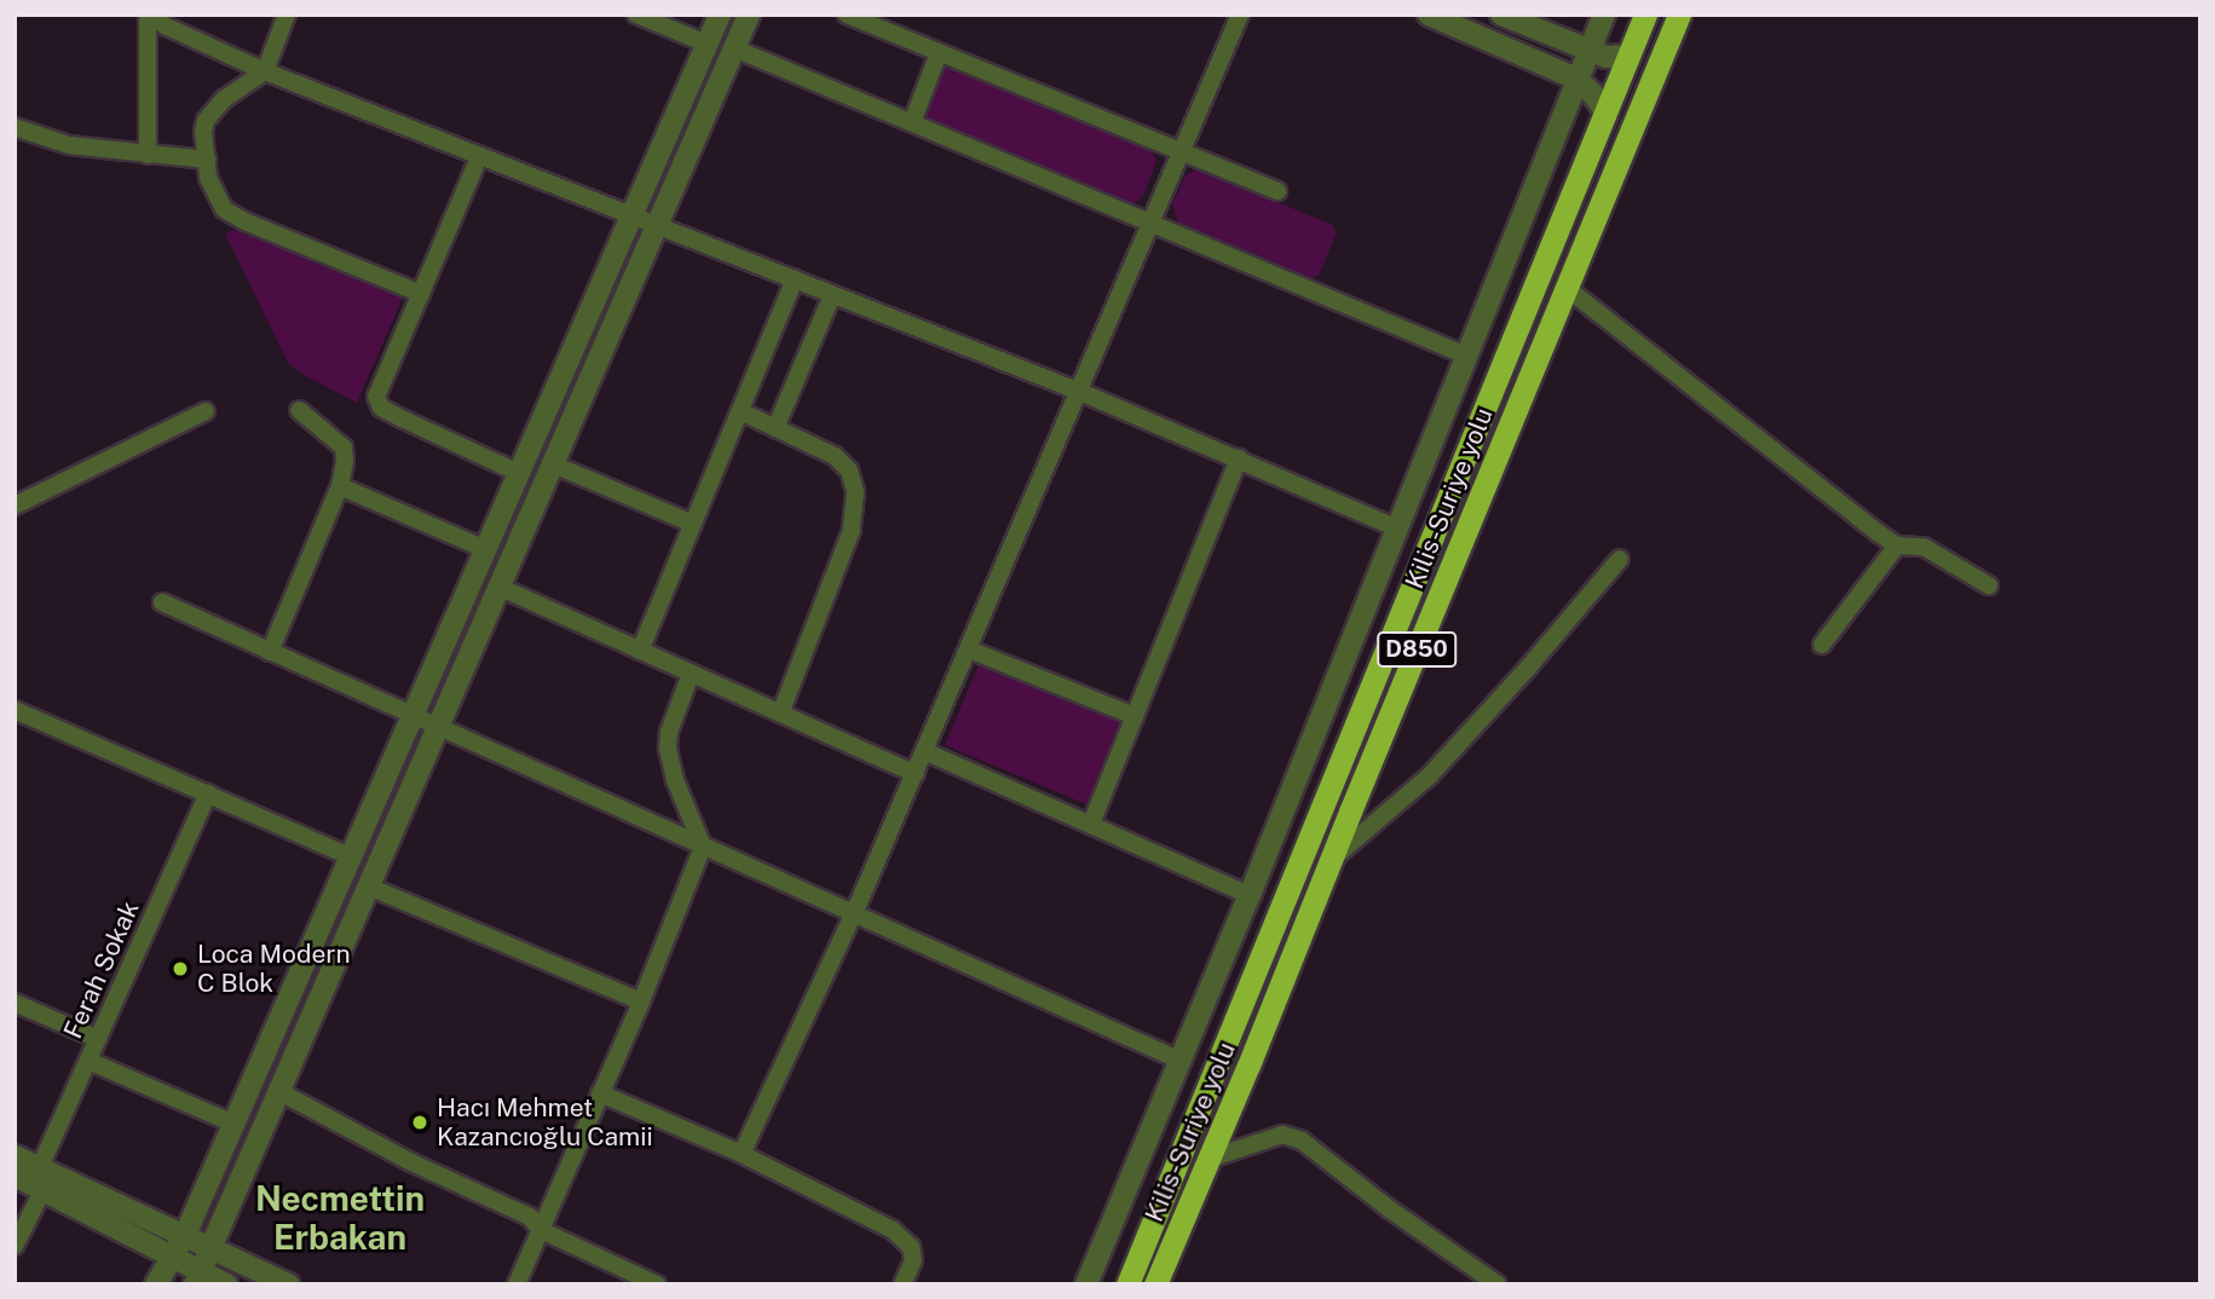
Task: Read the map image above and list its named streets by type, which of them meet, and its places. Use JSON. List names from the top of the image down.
{
  "streets": {
    "highway": ["Kilis-Suriye yolu", "D850"],
    "street": ["Ferah Sokak"]
  },
  "districts": ["Necmettin Erbakan"],
  "places": ["Loca Modern C Blok", "Hacı Mehmet Kazancıoğlu Camii"]
}
